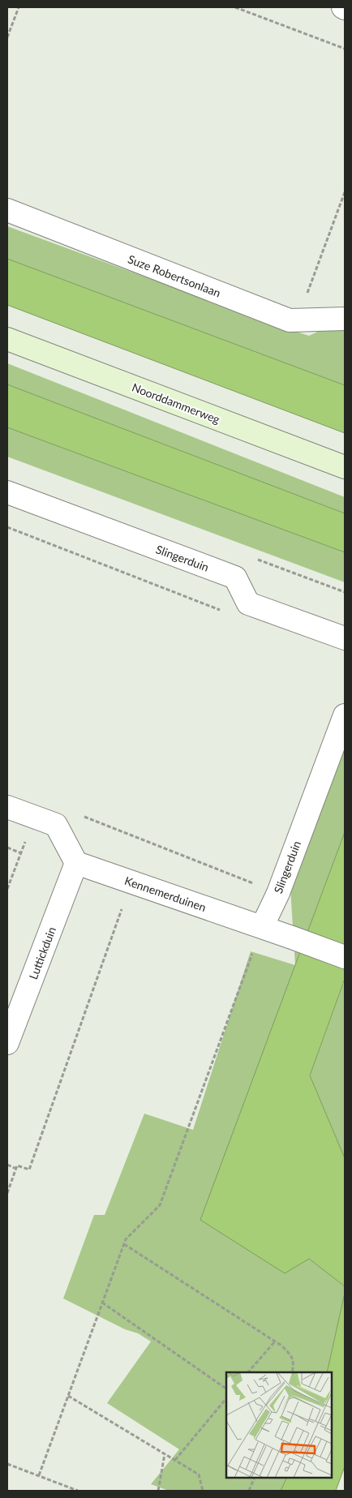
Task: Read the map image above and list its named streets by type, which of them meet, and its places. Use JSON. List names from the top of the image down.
{
  "streets": {
    "street": [
      "Suze Robertsonlaan",
      "Noorddammerweg",
      "Slingerduin",
      "Kennemerduinen",
      "Luttickduin"
    ]
  },
  "crossings": [
    ["Slingerduin", "Kennemerduinen"],
    ["Kennemerduinen", "Luttickduin"]
  ]
}
